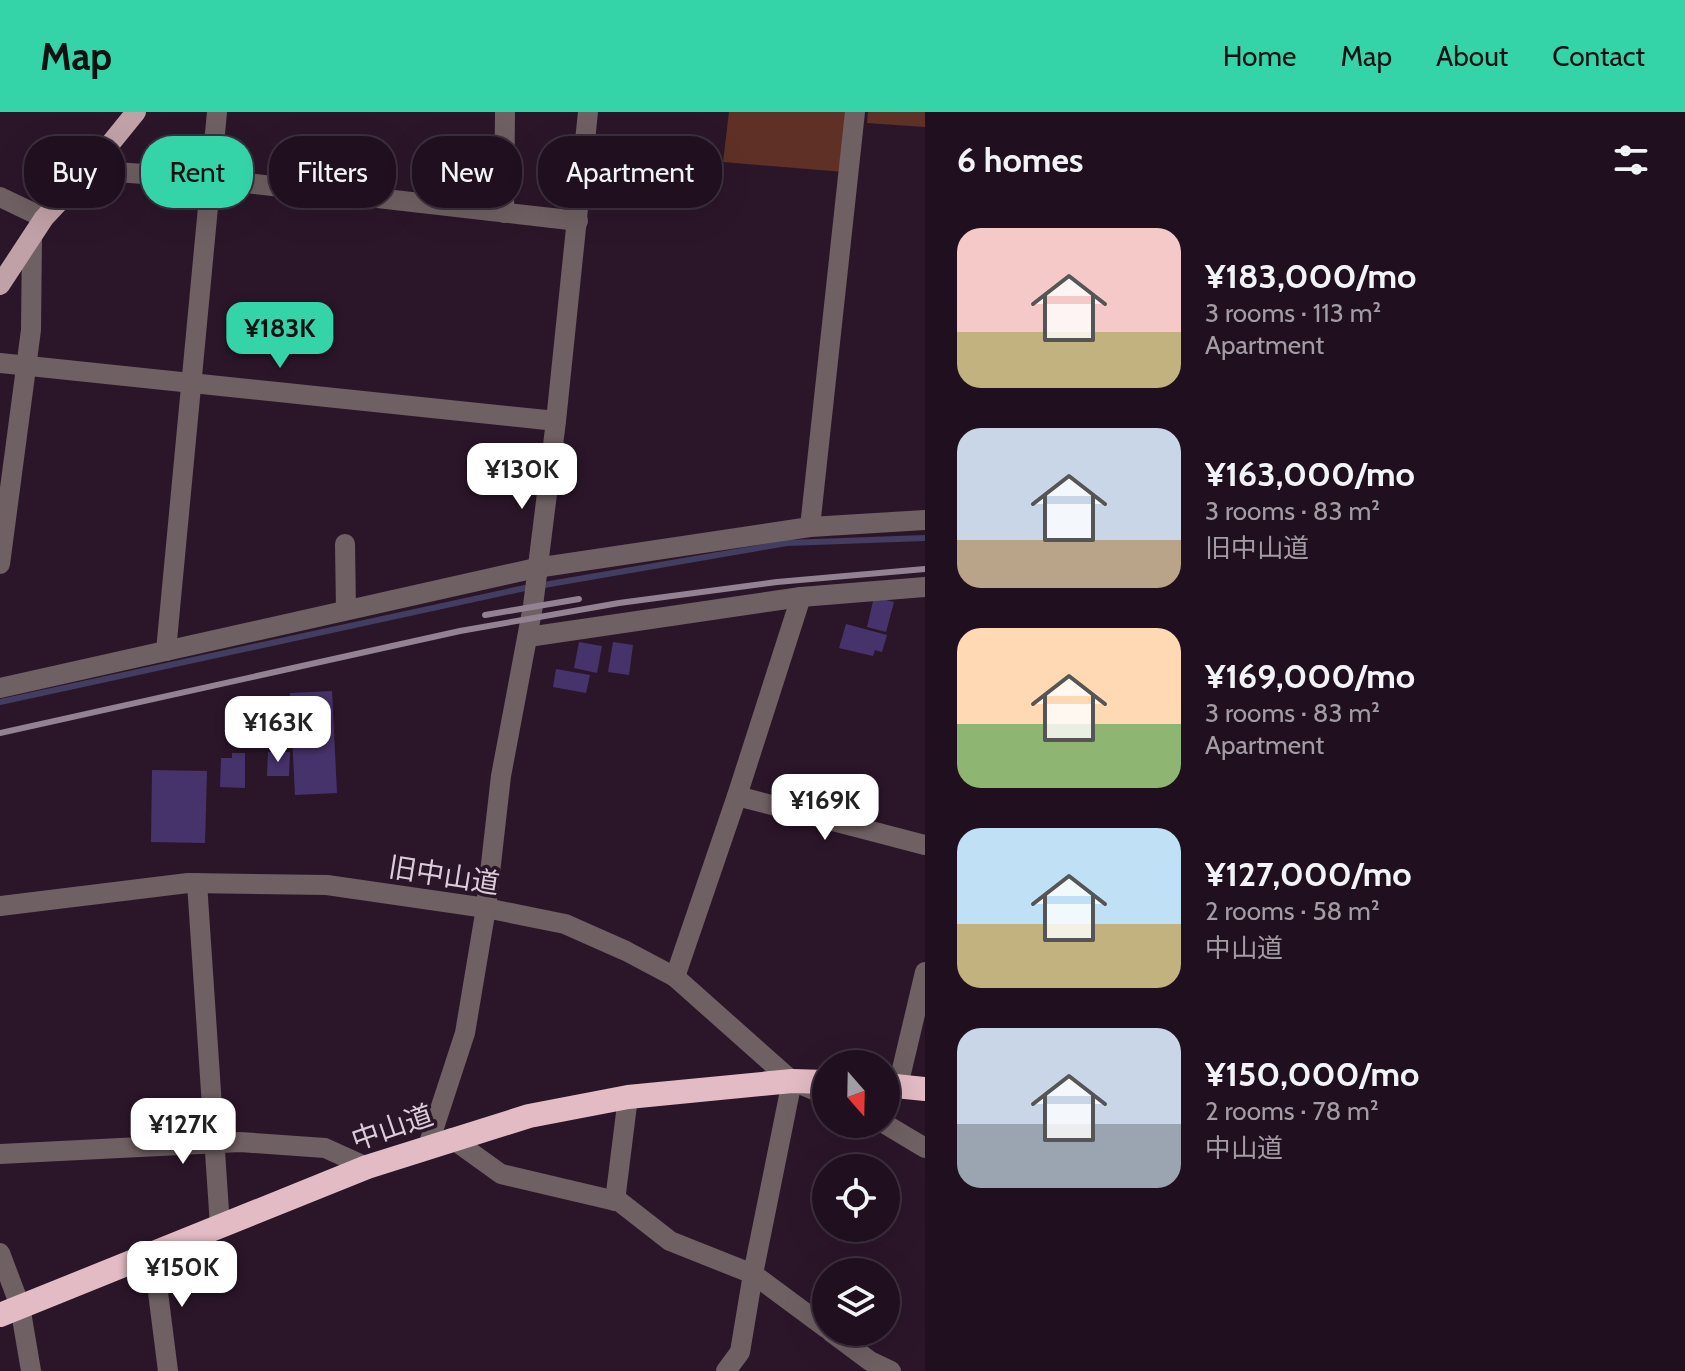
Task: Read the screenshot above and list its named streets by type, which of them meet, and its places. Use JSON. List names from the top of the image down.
{
  "streets": {
    "highway": ["中山道"],
    "street": ["旧中山道"]
  },
  "crossings": [
    ["旧中山道", "中山道"]
  ],
  "north": "bottom",
  "page": {
    "header": "Map",
    "nav": [
      "Home",
      "Map",
      "About",
      "Contact"
    ],
    "heading": "6 homes",
    "chip": [
      "Buy",
      "Rent",
      "Filters",
      "New",
      "Apartment"
    ],
    "list": [
      {
        "name": "¥183,000/mo",
        "note": "3 rooms · 113 m² · Apartment"
      },
      {
        "name": "¥163,000/mo",
        "note": "3 rooms · 83 m² · 旧中山道"
      },
      {
        "name": "¥169,000/mo",
        "note": "3 rooms · 83 m² · Apartment"
      },
      {
        "name": "¥127,000/mo",
        "note": "2 rooms · 58 m² · 中山道"
      },
      {
        "name": "¥150,000/mo",
        "note": "2 rooms · 78 m² · 中山道"
      }
    ],
    "price": [
      "¥183K",
      "¥130K",
      "¥163K",
      "¥169K",
      "¥127K",
      "¥150K"
    ]
  }
}
